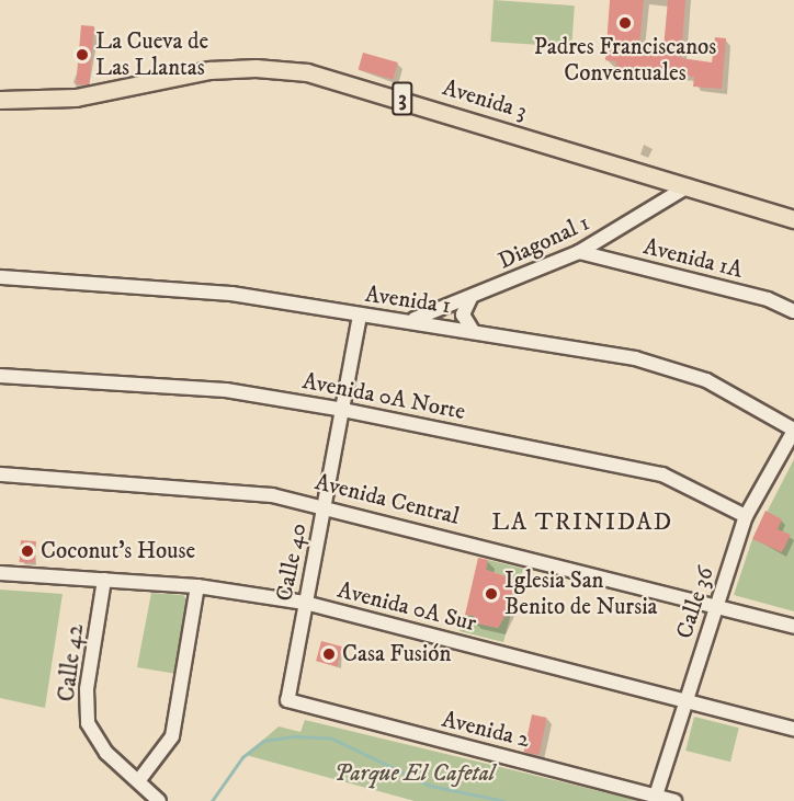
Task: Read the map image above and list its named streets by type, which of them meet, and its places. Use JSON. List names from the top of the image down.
{
  "streets": {
    "main road": ["3", "Avenida 3"],
    "street": [
      "Diagonal 1",
      "Avenida 1A",
      "Avenida 1",
      "Avenida 0A Norte",
      "Avenida Central",
      "Calle 40",
      "Calle 36",
      "Avenida 0A Sur",
      "Calle 42",
      "Avenida 2"
    ]
  },
  "crossings": [
    ["Avenida 3", "Diagonal 1"],
    ["Diagonal 1", "Avenida 1A"],
    ["Diagonal 1", "Avenida 1"],
    ["Avenida 1", "Calle 40"],
    ["Avenida 1", "Calle 36"],
    ["Avenida 0A Norte", "Calle 40"],
    ["Avenida 0A Norte", "Calle 36"],
    ["Avenida Central", "Calle 40"],
    ["Avenida Central", "Calle 36"],
    ["Calle 40", "Avenida 0A Sur"],
    ["Calle 40", "Avenida 2"],
    ["Calle 36", "Avenida 0A Sur"],
    ["Calle 36", "Avenida 2"],
    ["Avenida 0A Sur", "Calle 42"]
  ],
  "districts": ["LA TRINIDAD"],
  "parks": ["Parque El Cafetal"],
  "places": [
    "Padres Franciscanos Conventuales",
    "La Cueva de Las Llantas",
    "Coconut's House",
    "Iglesia San Benito de Nursia",
    "Casa Fusión"
  ]
}
